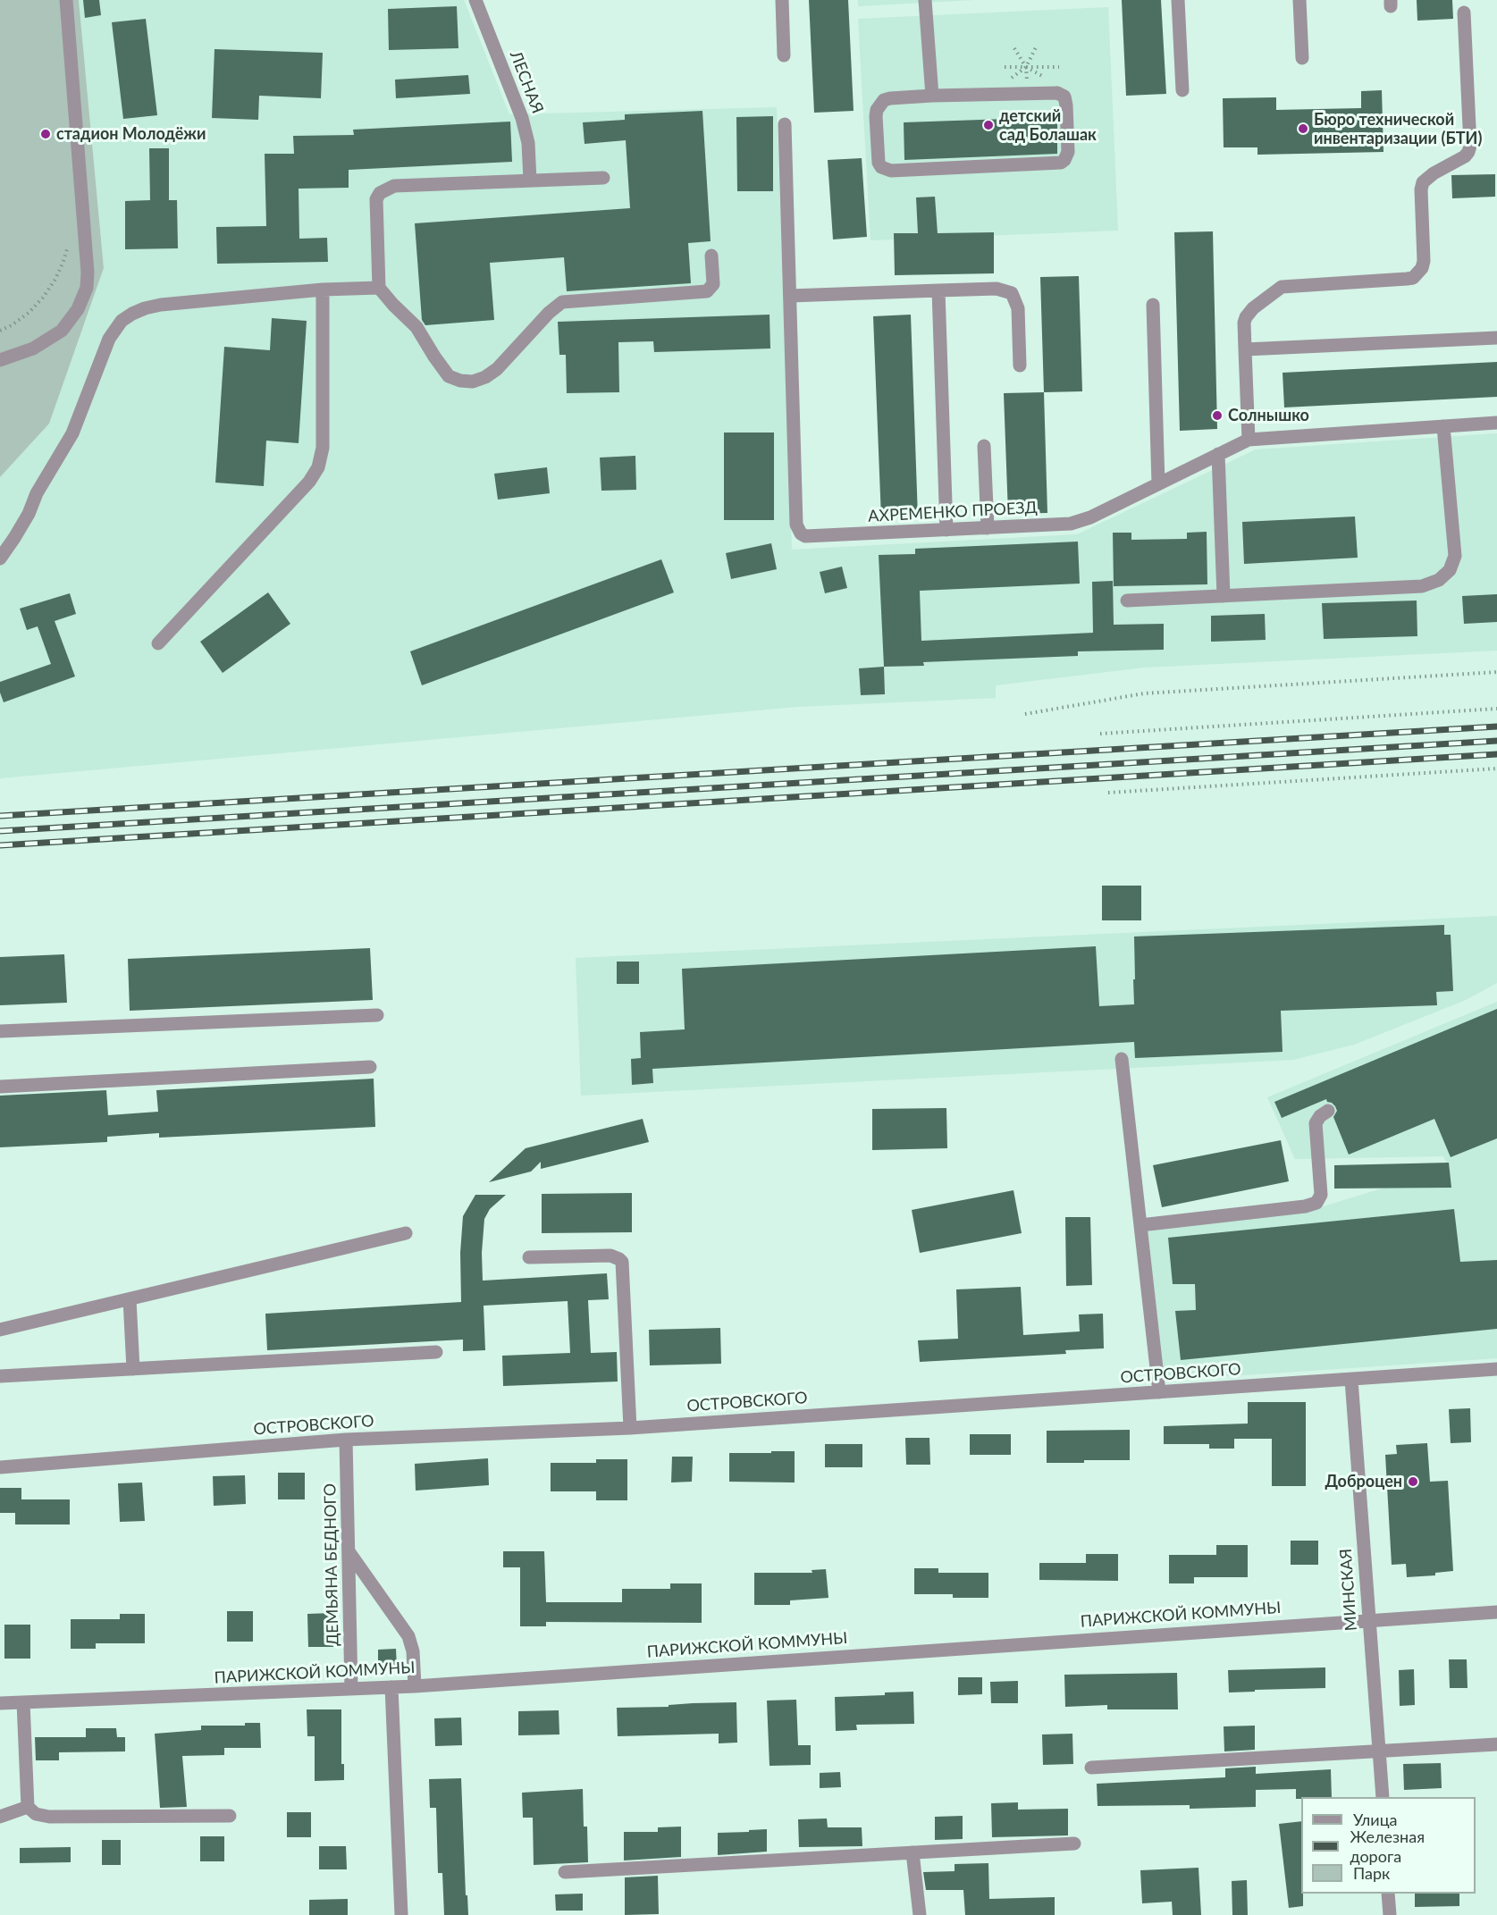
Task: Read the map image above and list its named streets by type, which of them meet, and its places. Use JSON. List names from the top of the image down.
{
  "streets": {
    "street": [
      "ЛЕСНАЯ",
      "АХРЕМЕНКО ПРОЕЗД",
      "ОСТРОВСКОГО",
      "ДЕМЬЯНА БЕДНОГО",
      "МИНСКАЯ",
      "ПАРИЖСКОЙ КОММУНЫ"
    ]
  },
  "crossings": [
    ["ОСТРОВСКОГО", "ДЕМЬЯНА БЕДНОГО"],
    ["ОСТРОВСКОГО", "МИНСКАЯ"],
    ["ДЕМЬЯНА БЕДНОГО", "ПАРИЖСКОЙ КОММУНЫ"],
    ["МИНСКАЯ", "ПАРИЖСКОЙ КОММУНЫ"]
  ],
  "places": [
    "детский сад Болашак",
    "Бюро технической инвентаризации (БТИ)",
    "стадион Молодёжи",
    "Солнышко",
    "Доброцен"
  ],
  "legend": ["Улица", "Железная дорога", "Парк"]
}
